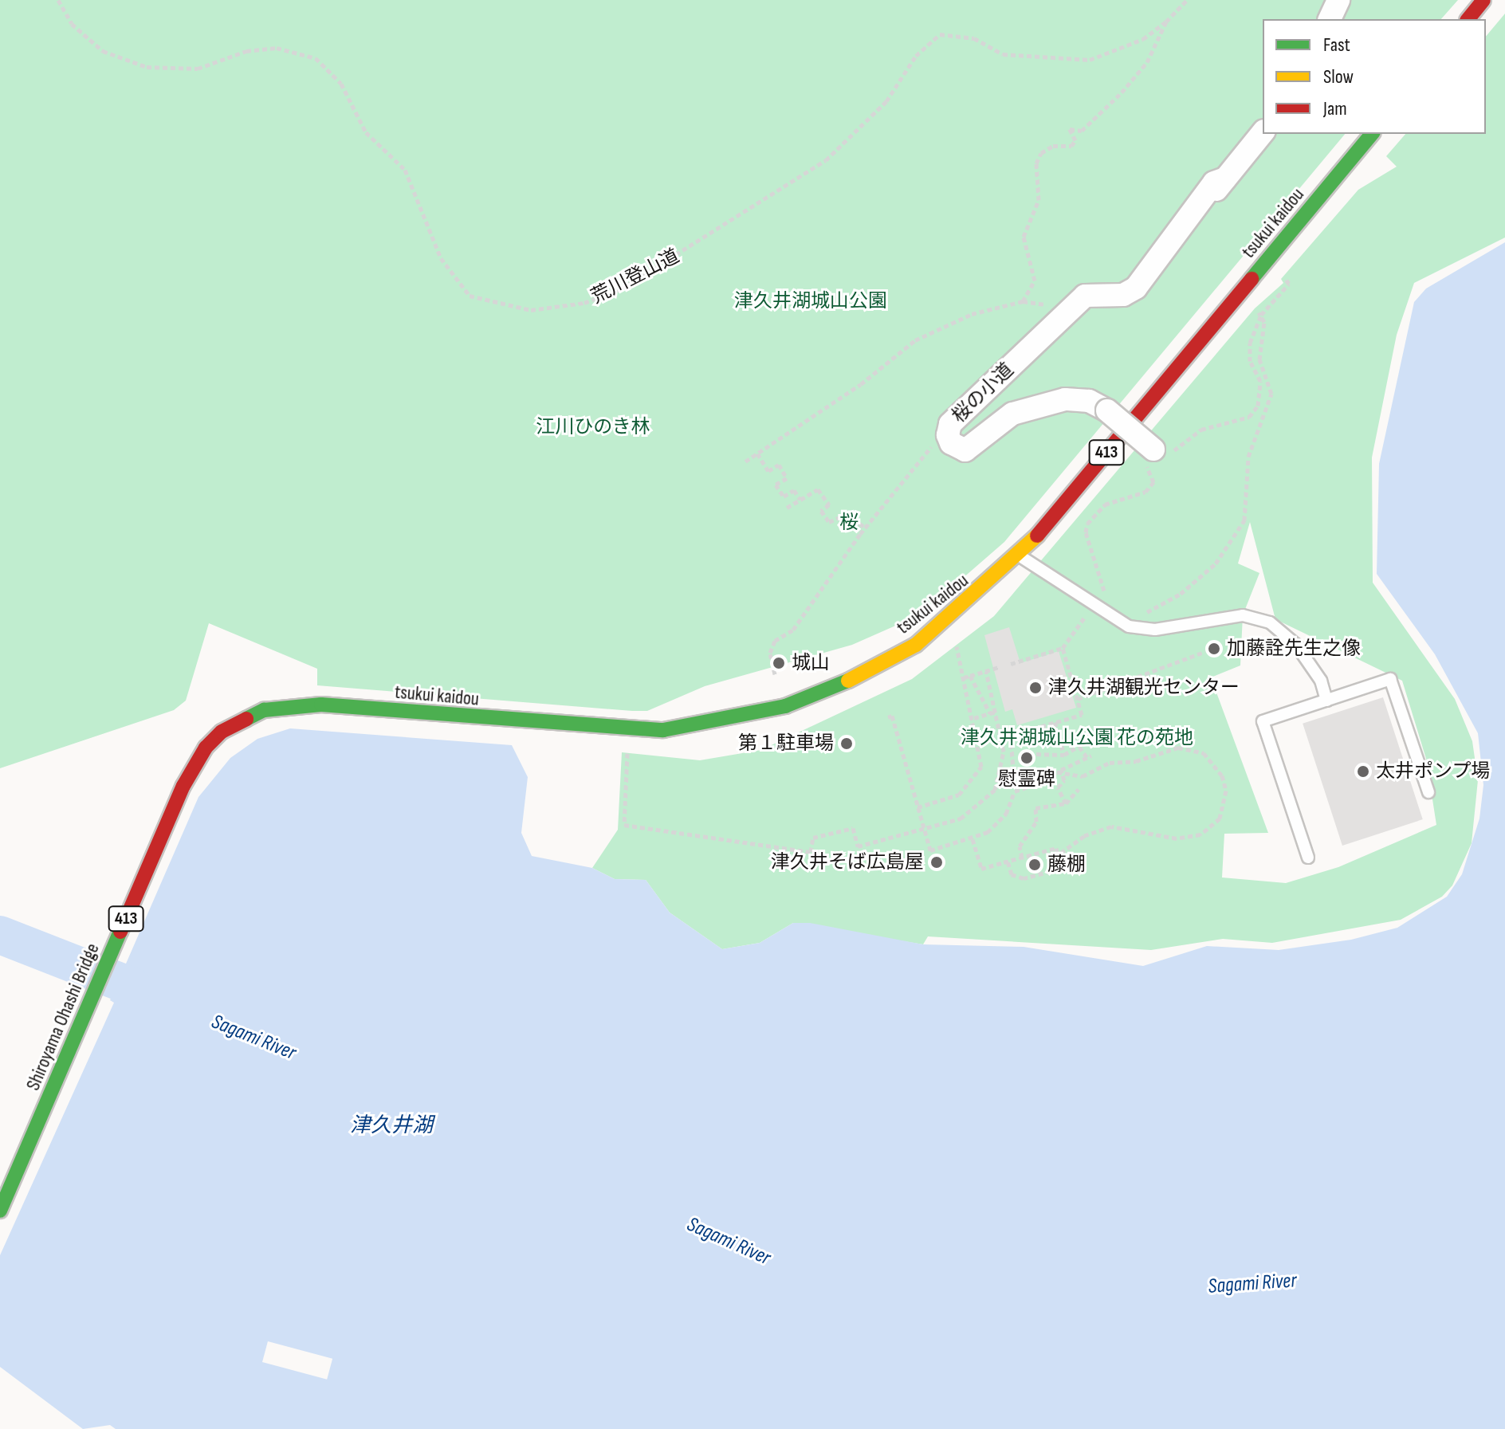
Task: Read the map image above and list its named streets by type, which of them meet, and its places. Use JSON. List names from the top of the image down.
{
  "streets": {
    "highway": ["tsukui kaidou", "413", "Shiroyama Ohashi Bridge"],
    "street": ["桜の小道"],
    "path": ["荒川登山道"]
  },
  "crossings": [
    ["tsukui kaidou", "Shiroyama Ohashi Bridge"]
  ],
  "water": ["Sagami River", "津久井湖"],
  "parks": [
    "津久井湖城山公園",
    "江川ひのき林",
    "桜",
    "津久井湖城山公園 花の苑地"
  ],
  "places": [
    "加藤詮先生之像",
    "城山",
    "津久井湖観光センター",
    "第１駐車場",
    "慰霊碑",
    "太井ポンプ場",
    "津久井そば広島屋",
    "藤棚"
  ],
  "legend": ["Fast", "Slow", "Jam"]
}
